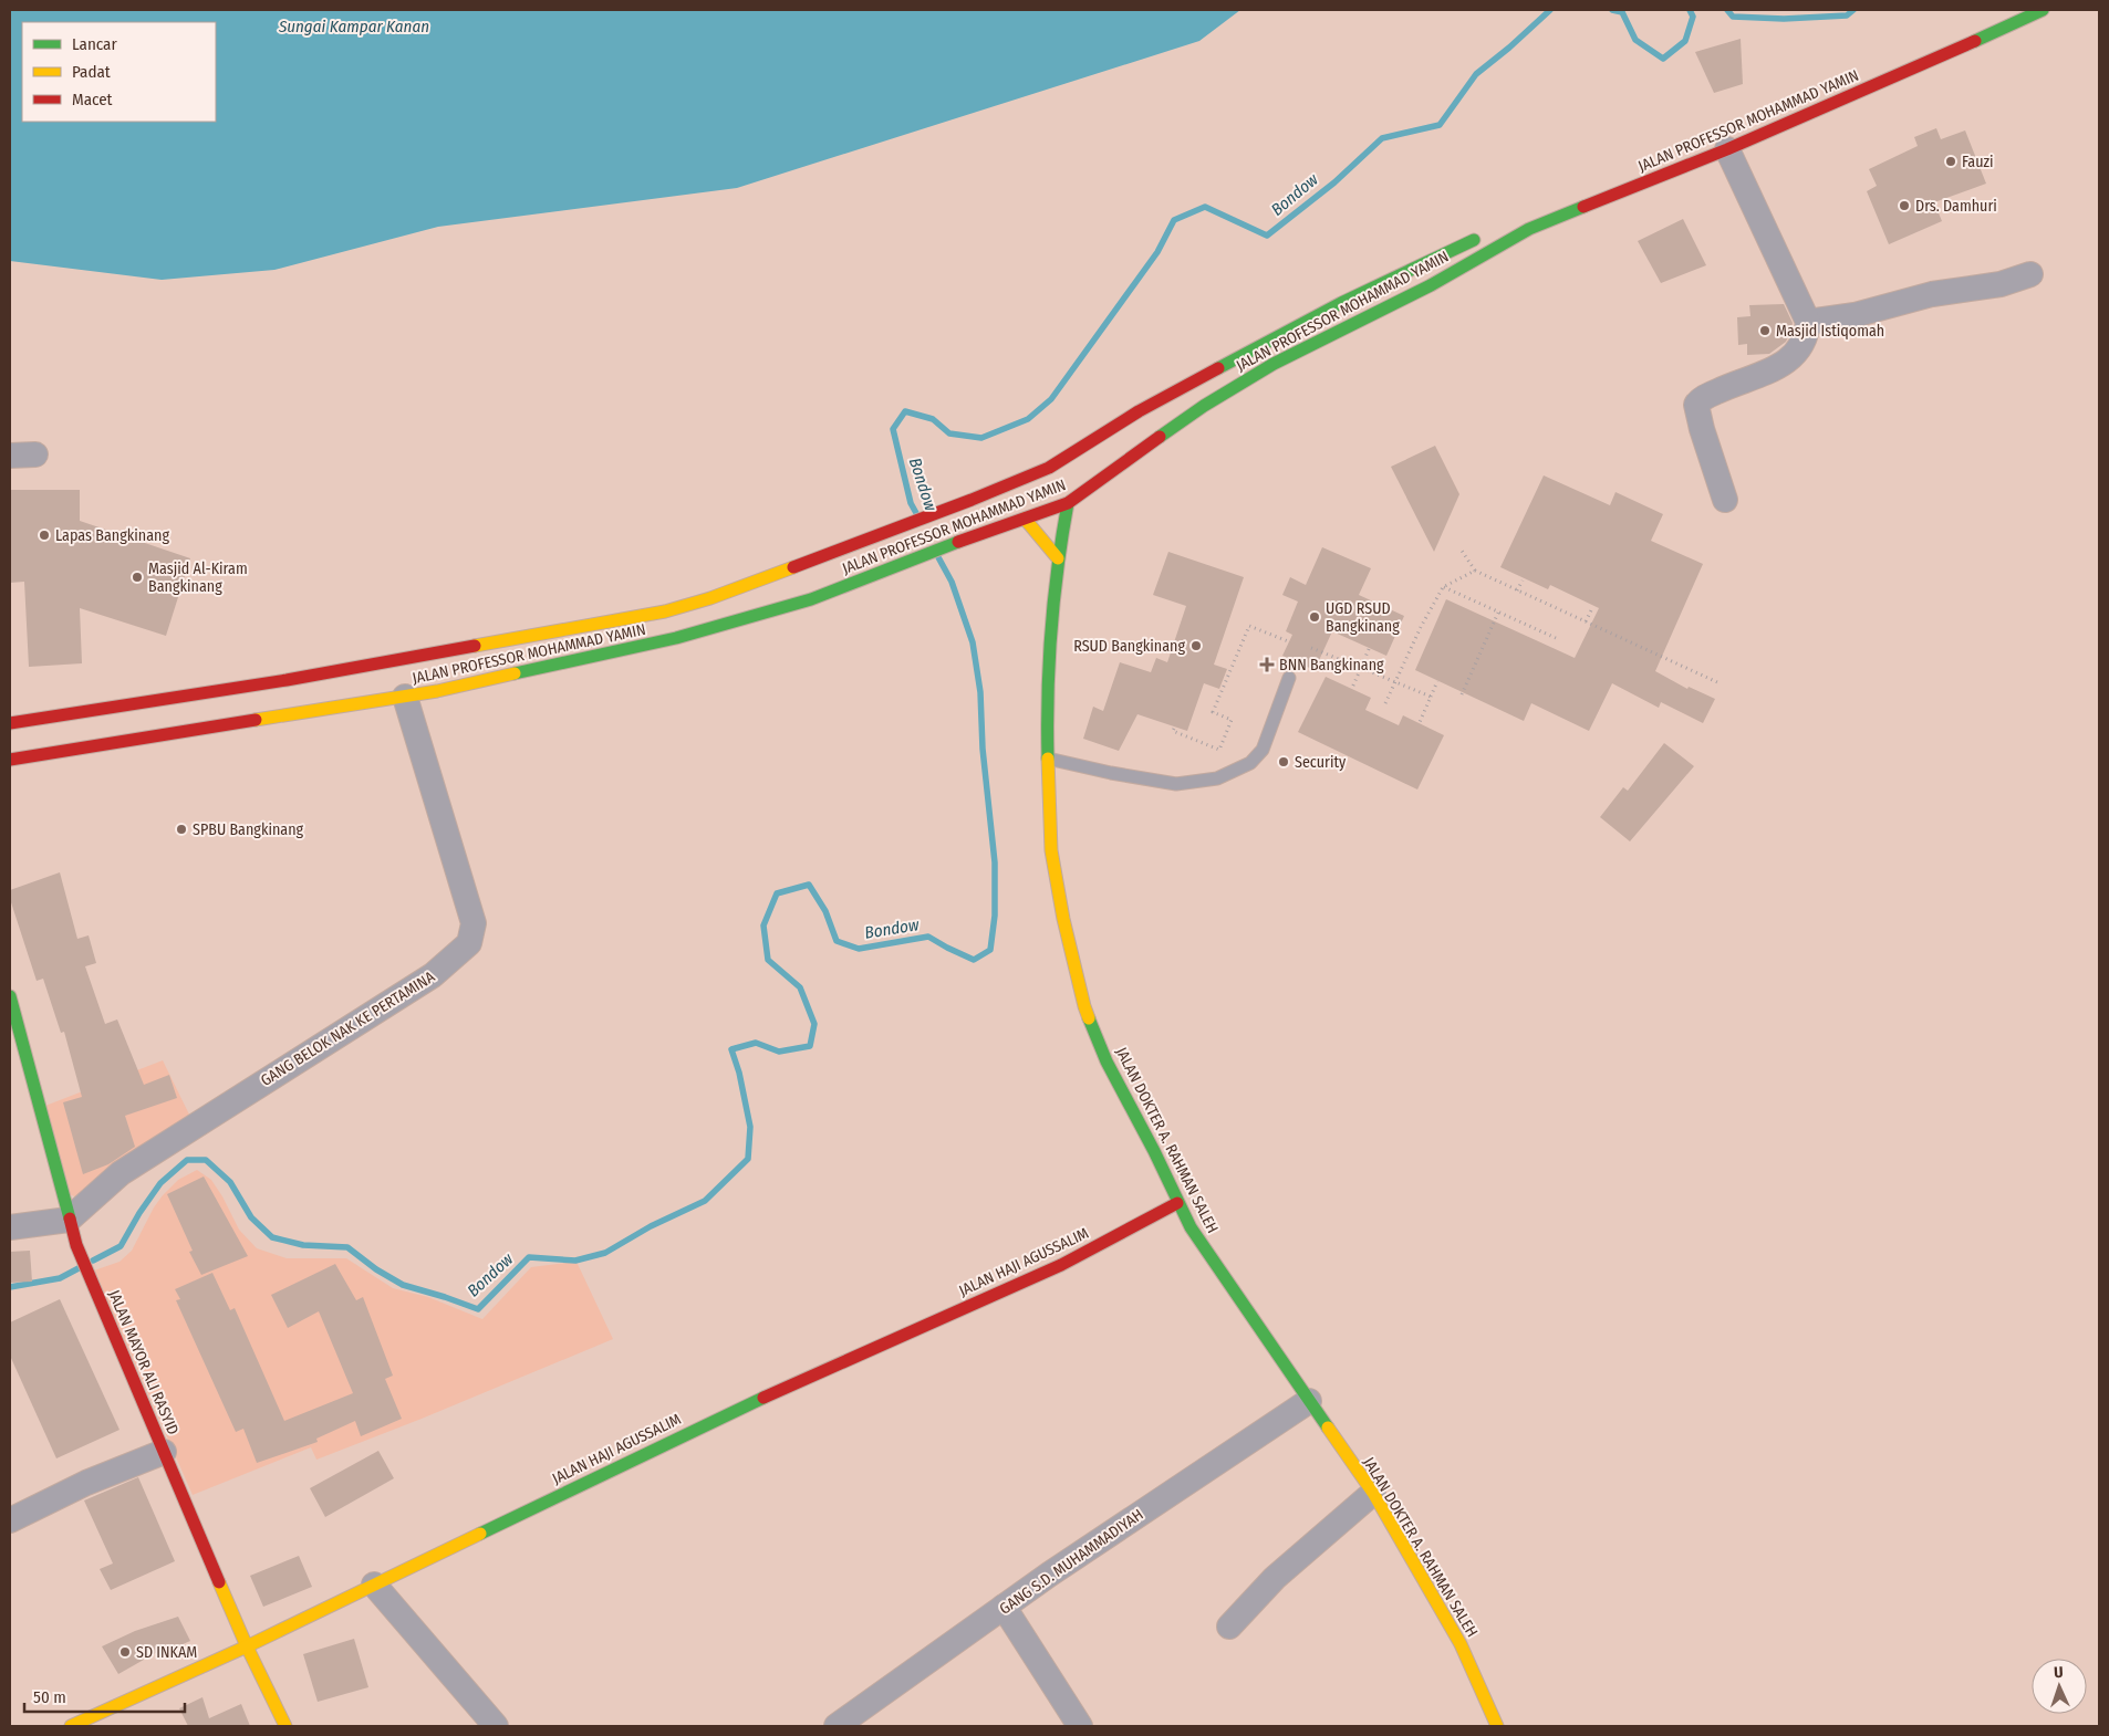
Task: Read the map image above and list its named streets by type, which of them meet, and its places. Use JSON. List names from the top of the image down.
{
  "streets": {
    "main road": [
      "JALAN PROFESSOR MOHAMMAD YAMIN",
      "JALAN DOKTER A. RAHMAN SALEH",
      "JALAN HAJI AGUSSALIM",
      "JALAN MAYOR ALI RASYID"
    ],
    "street": ["GANG BELOK NAK KE PERTAMINA", "GANG S.D. MUHAMMADIYAH"]
  },
  "crossings": [
    ["JALAN PROFESSOR MOHAMMAD YAMIN", "GANG BELOK NAK KE PERTAMINA"],
    ["JALAN PROFESSOR MOHAMMAD YAMIN", "JALAN DOKTER A. RAHMAN SALEH"],
    ["GANG BELOK NAK KE PERTAMINA", "JALAN MAYOR ALI RASYID"],
    ["JALAN DOKTER A. RAHMAN SALEH", "JALAN HAJI AGUSSALIM"],
    ["JALAN DOKTER A. RAHMAN SALEH", "GANG S.D. MUHAMMADIYAH"],
    ["JALAN HAJI AGUSSALIM", "JALAN MAYOR ALI RASYID"]
  ],
  "water": ["Sungai Kampar Kanan", "Bondow"],
  "places": {
    "other": [
      "Fauzi",
      "Drs. Damhuri",
      "Masjid Istiqomah",
      "Lapas Bangkinang",
      "Masjid Al-Kiram Bangkinang",
      "UGD RSUD Bangkinang",
      "RSUD Bangkinang",
      "Security",
      "SPBU Bangkinang",
      "SD INKAM"
    ],
    "health": ["BNN Bangkinang"]
  },
  "legend": ["Lancar", "Padat", "Macet"],
  "scale_bar": "50 m",
  "north": "top"
}
